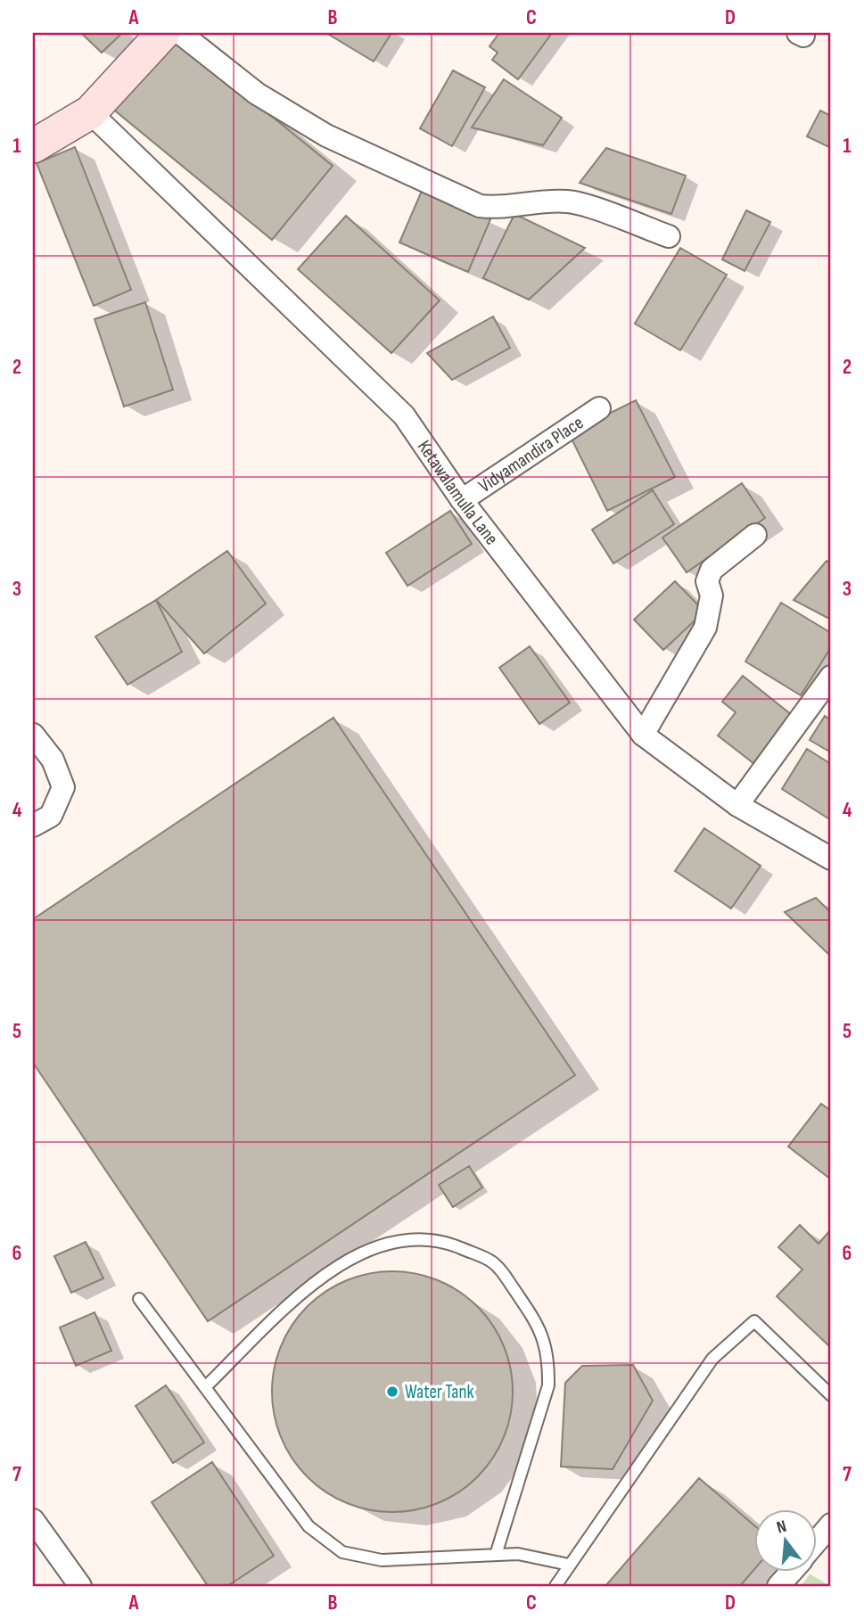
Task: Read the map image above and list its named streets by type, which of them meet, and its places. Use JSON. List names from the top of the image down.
{
  "streets": {
    "street": ["Vidyamandira Place", "Ketawalamulla Lane"]
  },
  "crossings": [
    ["Vidyamandira Place", "Ketawalamulla Lane"]
  ],
  "places": ["Water Tank"],
  "north": "top",
  "grid": {
    "columns": [
      "A",
      "B",
      "C",
      "D"
    ],
    "rows": [
      "1",
      "2",
      "3",
      "4",
      "5",
      "6",
      "7"
    ]
  }
}
